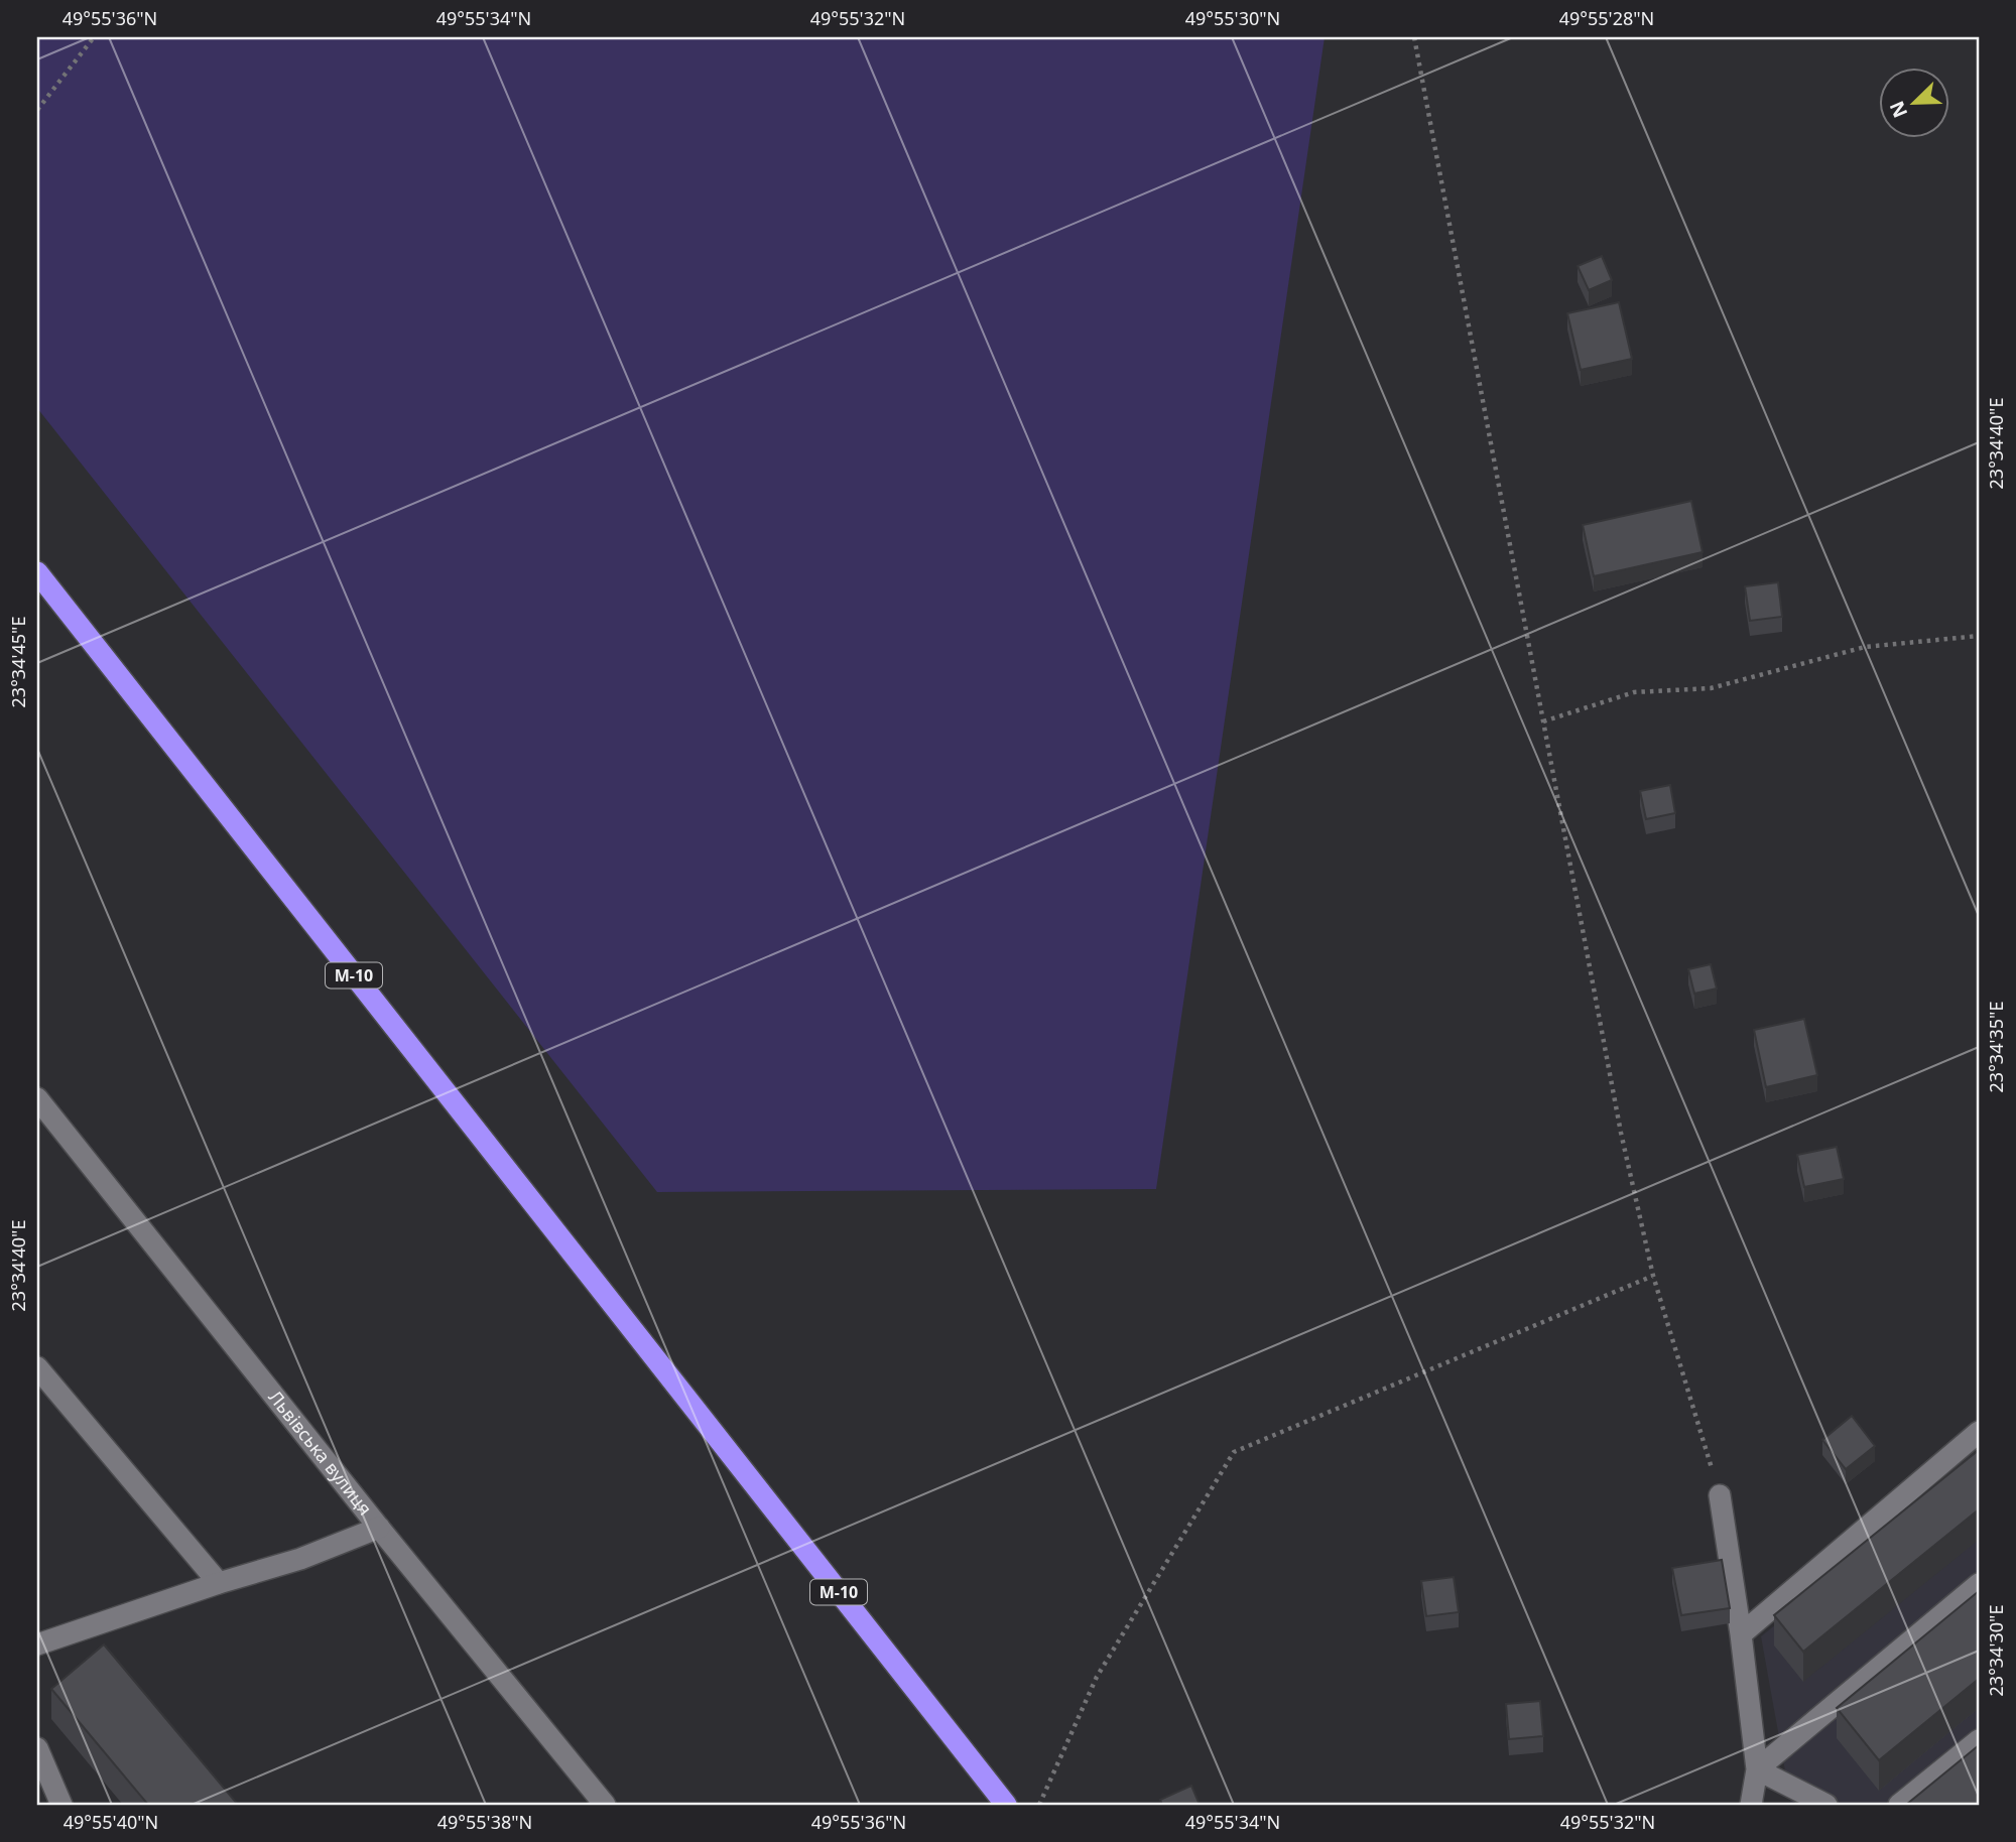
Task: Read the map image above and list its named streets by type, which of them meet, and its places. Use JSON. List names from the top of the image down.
{
  "streets": {
    "highway": ["М-10"],
    "street": ["Львівська вулиця"]
  },
  "north": "bottom left",
  "coordinates": [
    "49°55'36\"N",
    "49°55'34\"N",
    "49°55'32\"N",
    "49°55'30\"N",
    "49°55'28\"N",
    "23°34'40\"E",
    "23°34'45\"E",
    "23°34'35\"E",
    "23°34'30\"E",
    "49°55'40\"N",
    "49°55'38\"N"
  ]
}
